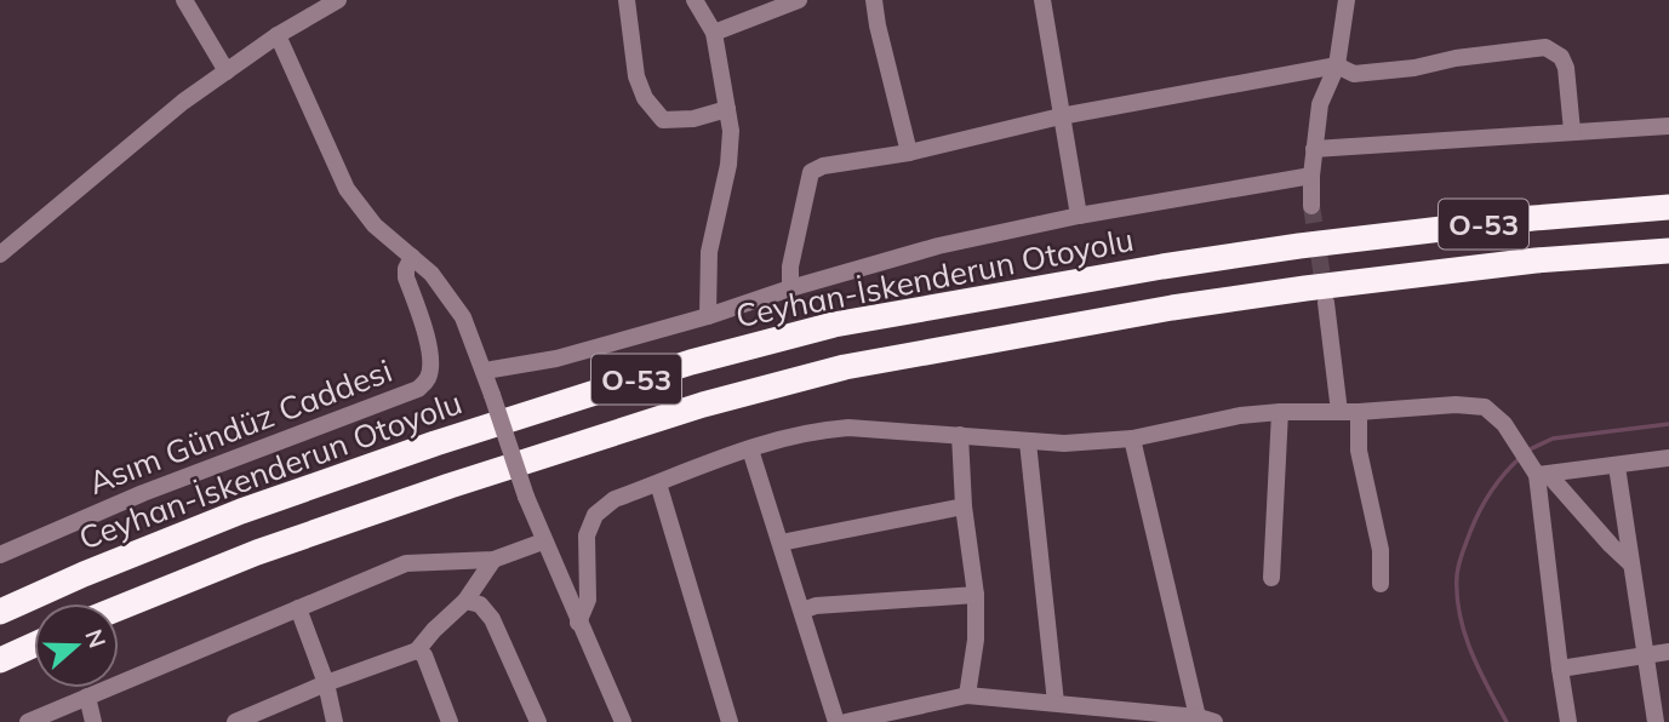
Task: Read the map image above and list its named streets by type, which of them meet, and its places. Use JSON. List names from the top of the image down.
{
  "streets": {
    "highway": ["O-53", "Ceyhan-İskenderun Otoyolu"],
    "street": ["Asım Gündüz Caddesi"]
  },
  "north": "right"
}
